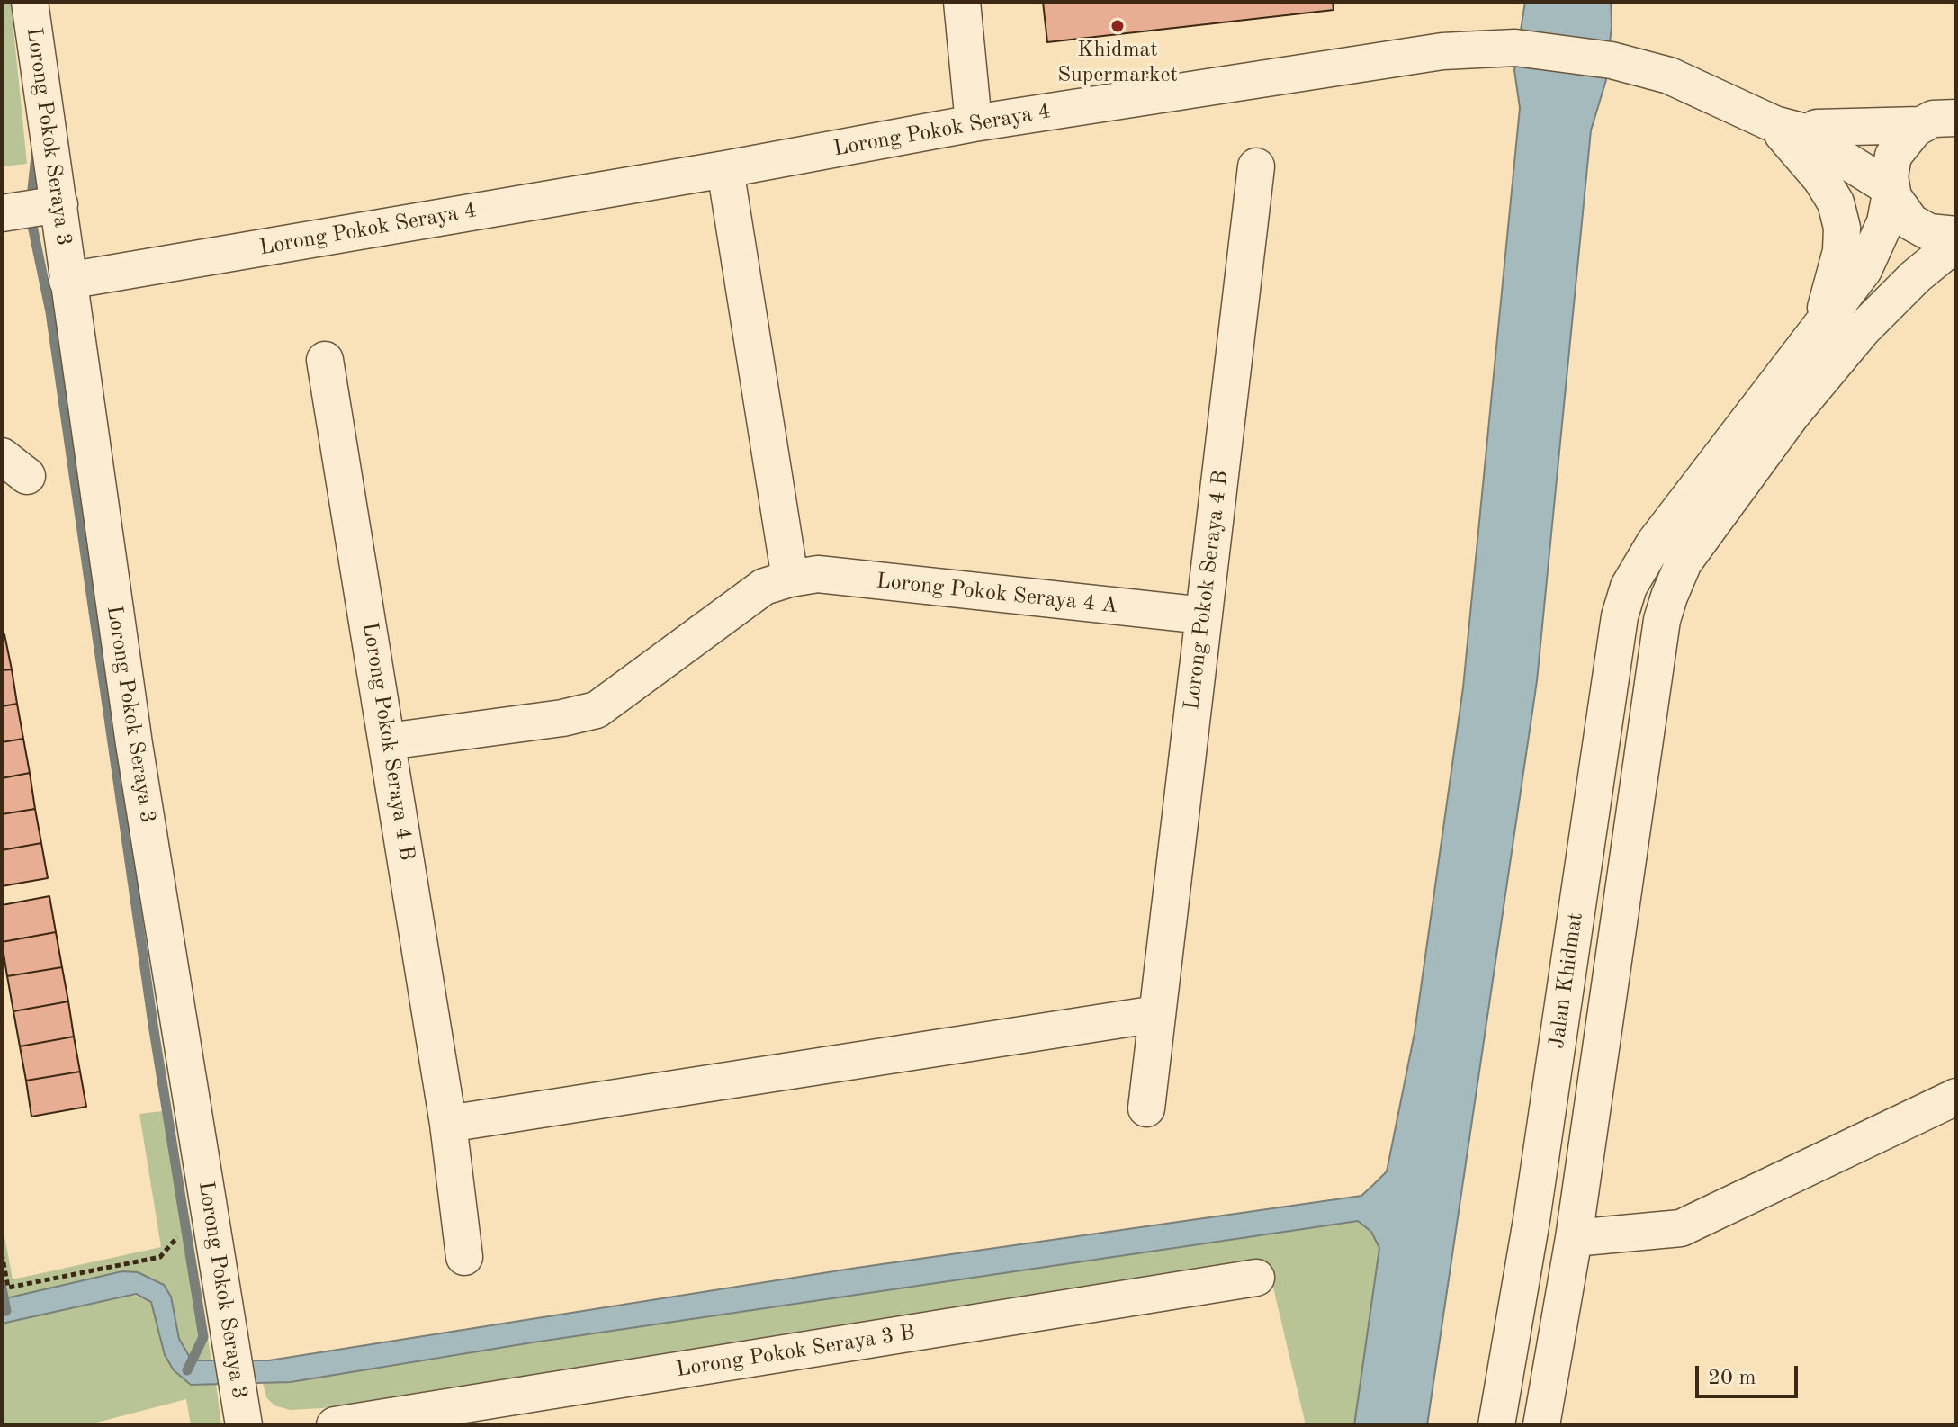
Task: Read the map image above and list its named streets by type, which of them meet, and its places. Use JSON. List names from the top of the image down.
{
  "streets": {
    "street": [
      "Lorong Pokok Seraya 4",
      "Lorong Pokok Seraya 3",
      "Lorong Pokok Seraya 4 B",
      "Lorong Pokok Seraya 4 A",
      "Jalan Khidmat",
      "Lorong Pokok Seraya 3 B"
    ]
  },
  "crossings": [
    ["Lorong Pokok Seraya 4", "Lorong Pokok Seraya 3"],
    ["Lorong Pokok Seraya 4", "Jalan Khidmat"],
    ["Lorong Pokok Seraya 4 B", "Lorong Pokok Seraya 4 A"]
  ],
  "places": ["Khidmat Supermarket"],
  "scale_bar": "20 m"
}
